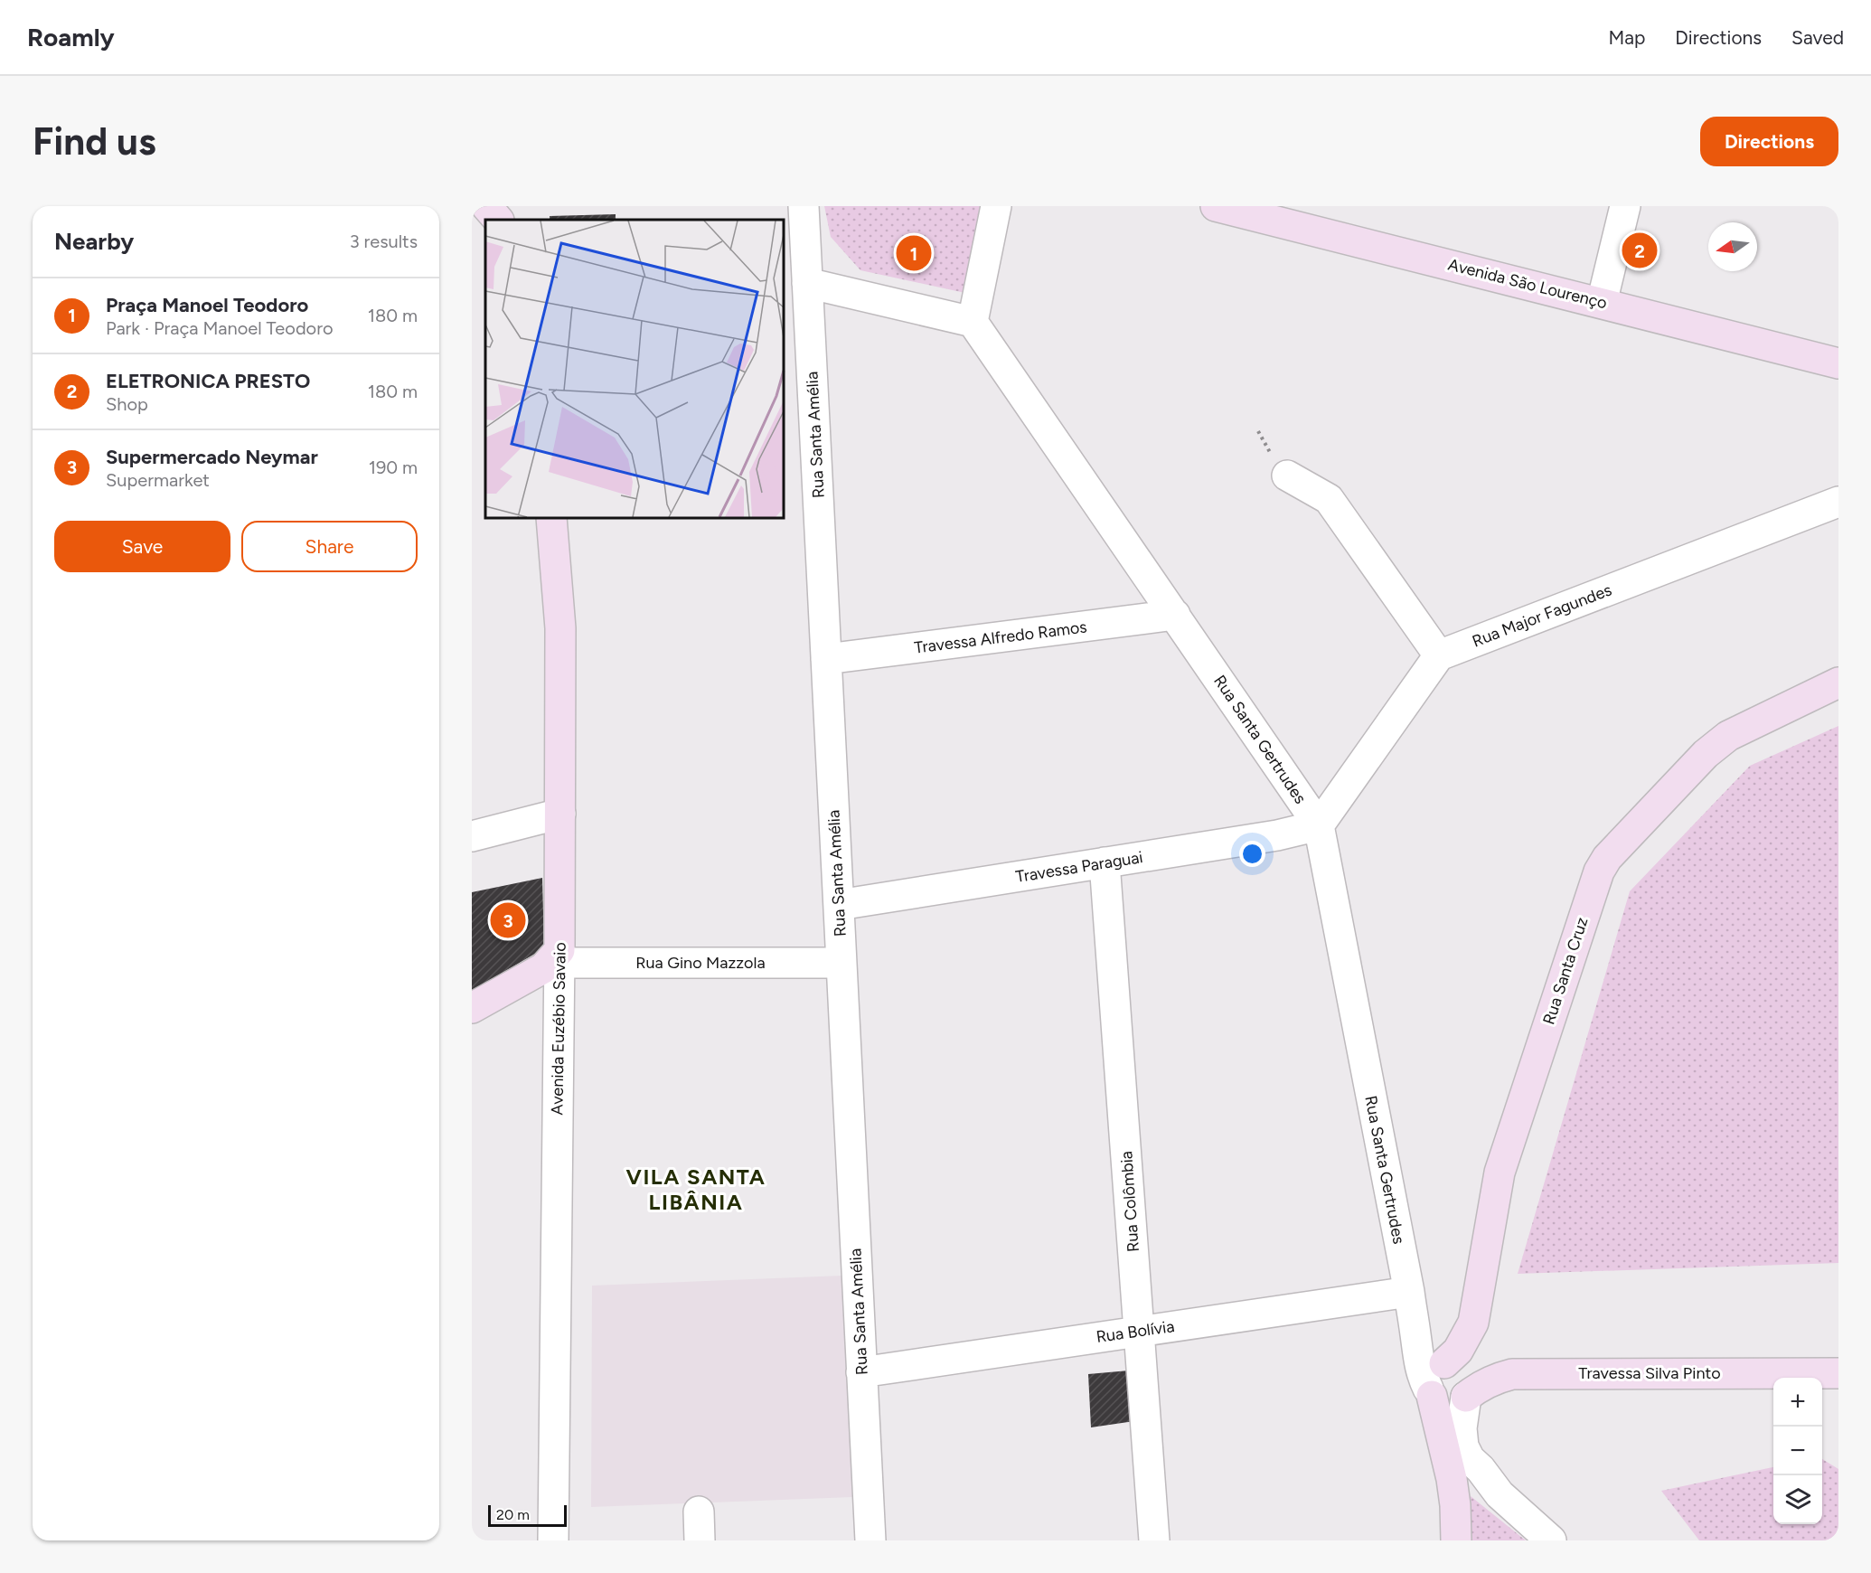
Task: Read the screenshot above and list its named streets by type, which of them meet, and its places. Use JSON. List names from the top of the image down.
{
  "streets": {
    "street": [
      "Avenida São Lourenço",
      "Rua Santa Amélia",
      "Rua Major Fagundes",
      "Travessa Alfredo Ramos",
      "Rua Santa Gertrudes",
      "Travessa Paraguai",
      "Rua Gino Mazzola",
      "Rua Santa Cruz",
      "Avenida Euzébio Savaio",
      "Rua Colômbia",
      "Rua Bolívia",
      "Travessa Silva Pinto"
    ]
  },
  "crossings": [
    ["Rua Santa Amélia", "Travessa Alfredo Ramos"],
    ["Rua Santa Amélia", "Travessa Paraguai"],
    ["Rua Santa Amélia", "Rua Gino Mazzola"],
    ["Rua Santa Amélia", "Rua Bolívia"],
    ["Travessa Alfredo Ramos", "Rua Santa Gertrudes"],
    ["Rua Santa Gertrudes", "Travessa Paraguai"],
    ["Rua Santa Gertrudes", "Rua Santa Cruz"],
    ["Rua Santa Gertrudes", "Rua Bolívia"],
    ["Rua Santa Gertrudes", "Travessa Silva Pinto"],
    ["Travessa Paraguai", "Rua Colômbia"],
    ["Rua Gino Mazzola", "Avenida Euzébio Savaio"],
    ["Rua Santa Cruz", "Travessa Silva Pinto"],
    ["Rua Colômbia", "Rua Bolívia"]
  ],
  "districts": ["VILA SANTA LIBÂNIA"],
  "scale_bar": "20 m",
  "north": "left",
  "page": {
    "header": "Roamly",
    "nav": ["Map", "Directions", "Saved"],
    "buttons": [
      "Directions",
      ["Save", "Share"]
    ],
    "title": "Find us",
    "heading": ["Nearby", "3 results"],
    "pins": ["2", "1", "3"],
    "list": [
      {
        "mark": "1",
        "name": "Praça Manoel Teodoro",
        "note": "Park · Praça Manoel Teodoro",
        "value": "180 m"
      },
      {
        "mark": "2",
        "name": "ELETRONICA PRESTO",
        "note": "Shop",
        "value": "180 m"
      },
      {
        "mark": "3",
        "name": "Supermercado Neymar",
        "note": "Supermarket",
        "value": "190 m"
      }
    ],
    "map_buttons": ["+", "−"],
    "scale": "20 m"
  }
}
